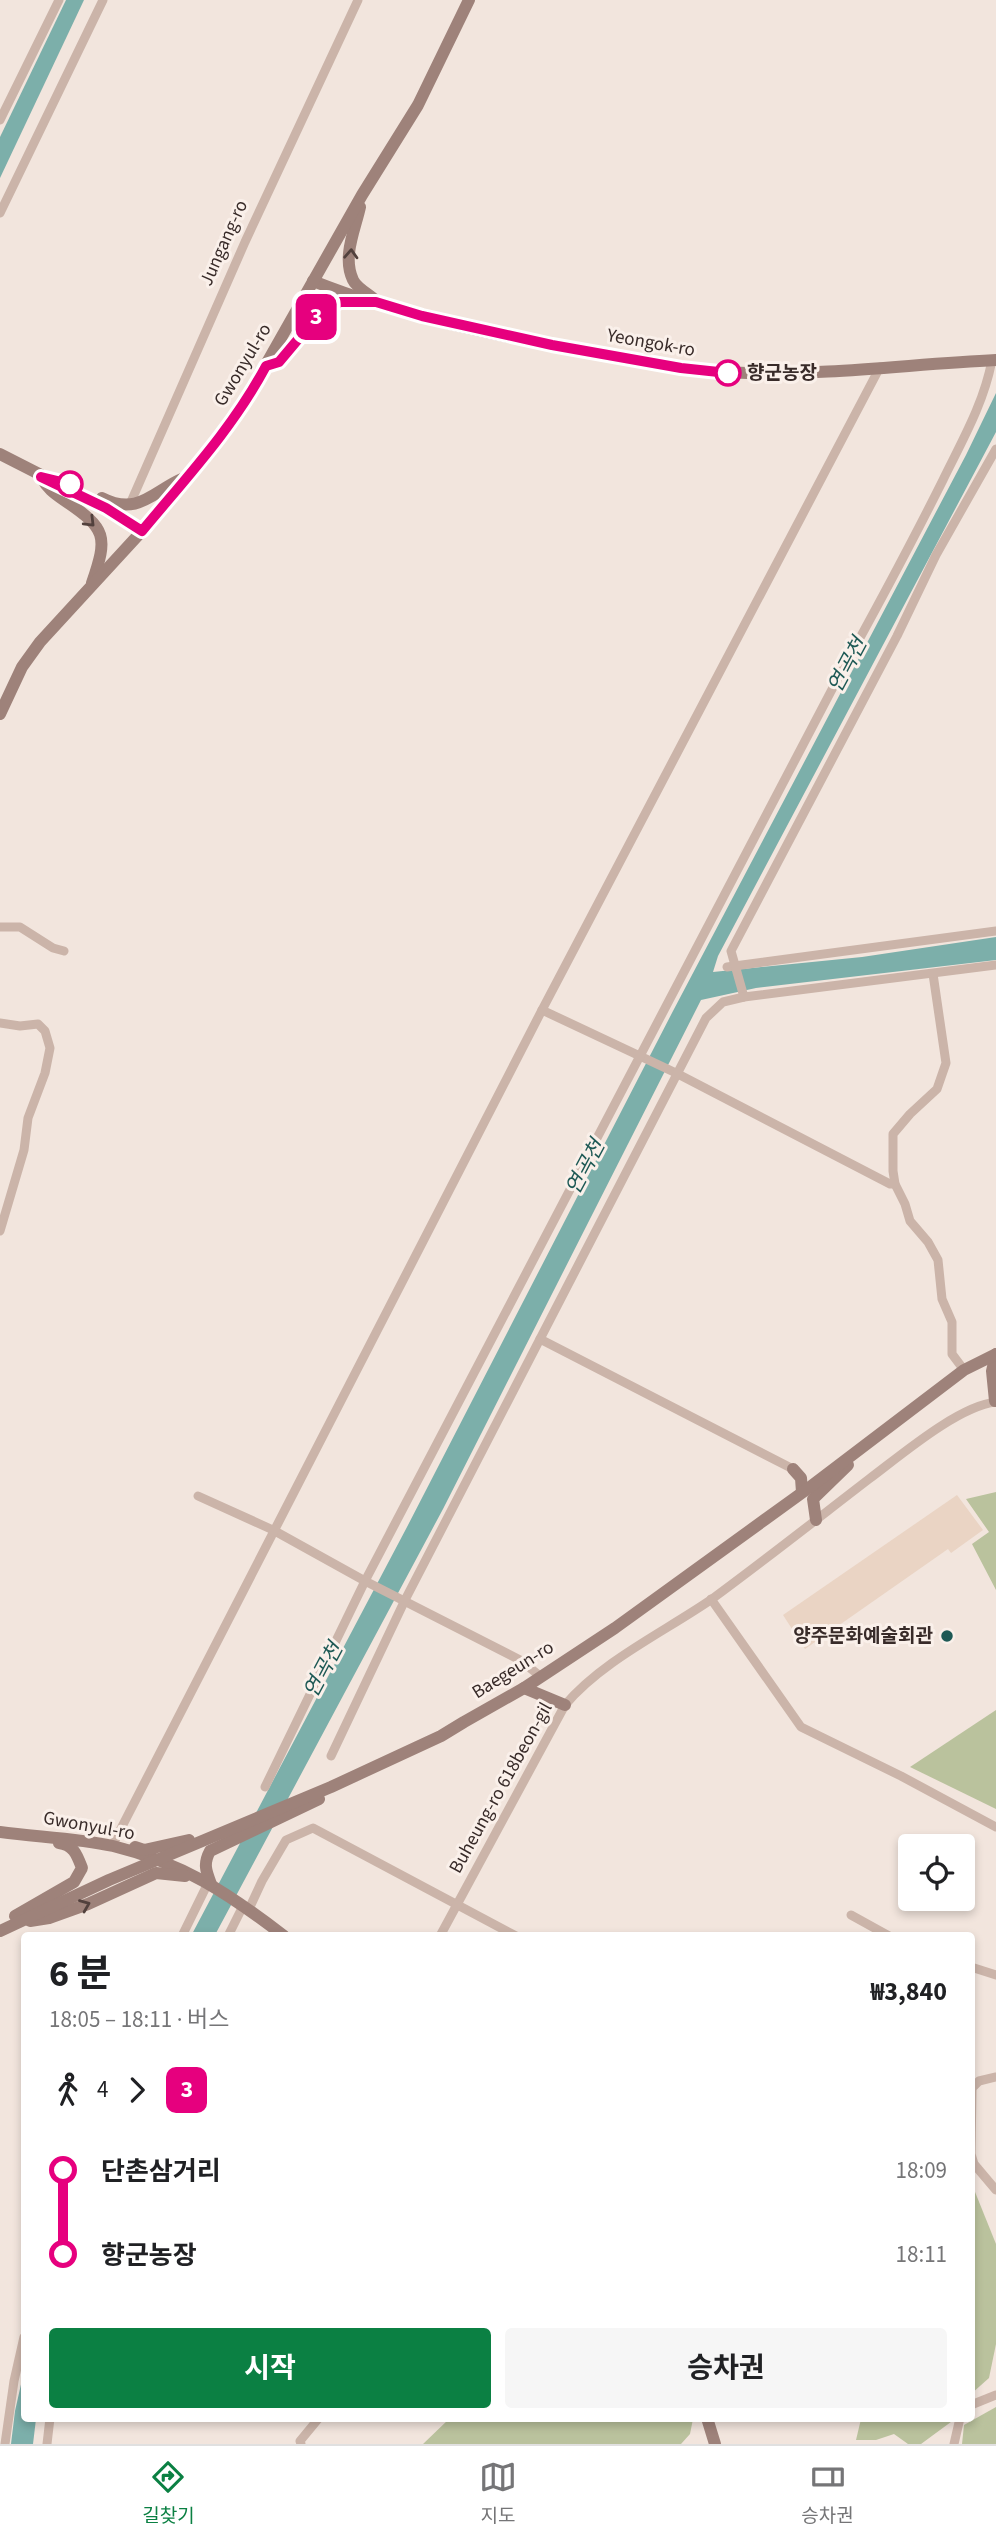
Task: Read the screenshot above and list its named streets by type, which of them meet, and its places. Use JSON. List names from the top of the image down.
{
  "streets": {
    "main road": ["Yeongok-ro", "Gwonyul-ro", "Baegeun-ro"],
    "street": ["Jungang-ro", "Buheung-ro 618beon-gil"]
  },
  "crossings": [
    ["Yeongok-ro", "Gwonyul-ro"],
    ["Gwonyul-ro", "Baegeun-ro"]
  ],
  "water": ["연곡천"],
  "places": ["향군농장", "양주문화예술회관"],
  "lines": ["bus line 3"],
  "page": {
    "on_map": "3",
    "heading": ["6 분", "18:05 – 18:11 · 버스", "₩3,840"],
    "legs": ["4", "3"],
    "list": [
      {
        "name": "단촌삼거리",
        "value": "18:09"
      },
      {
        "name": "향군농장",
        "value": "18:11"
      }
    ],
    "buttons": ["시작", "승차권"],
    "tabs": ["길찾기", "지도", "승차권"]
  }
}
